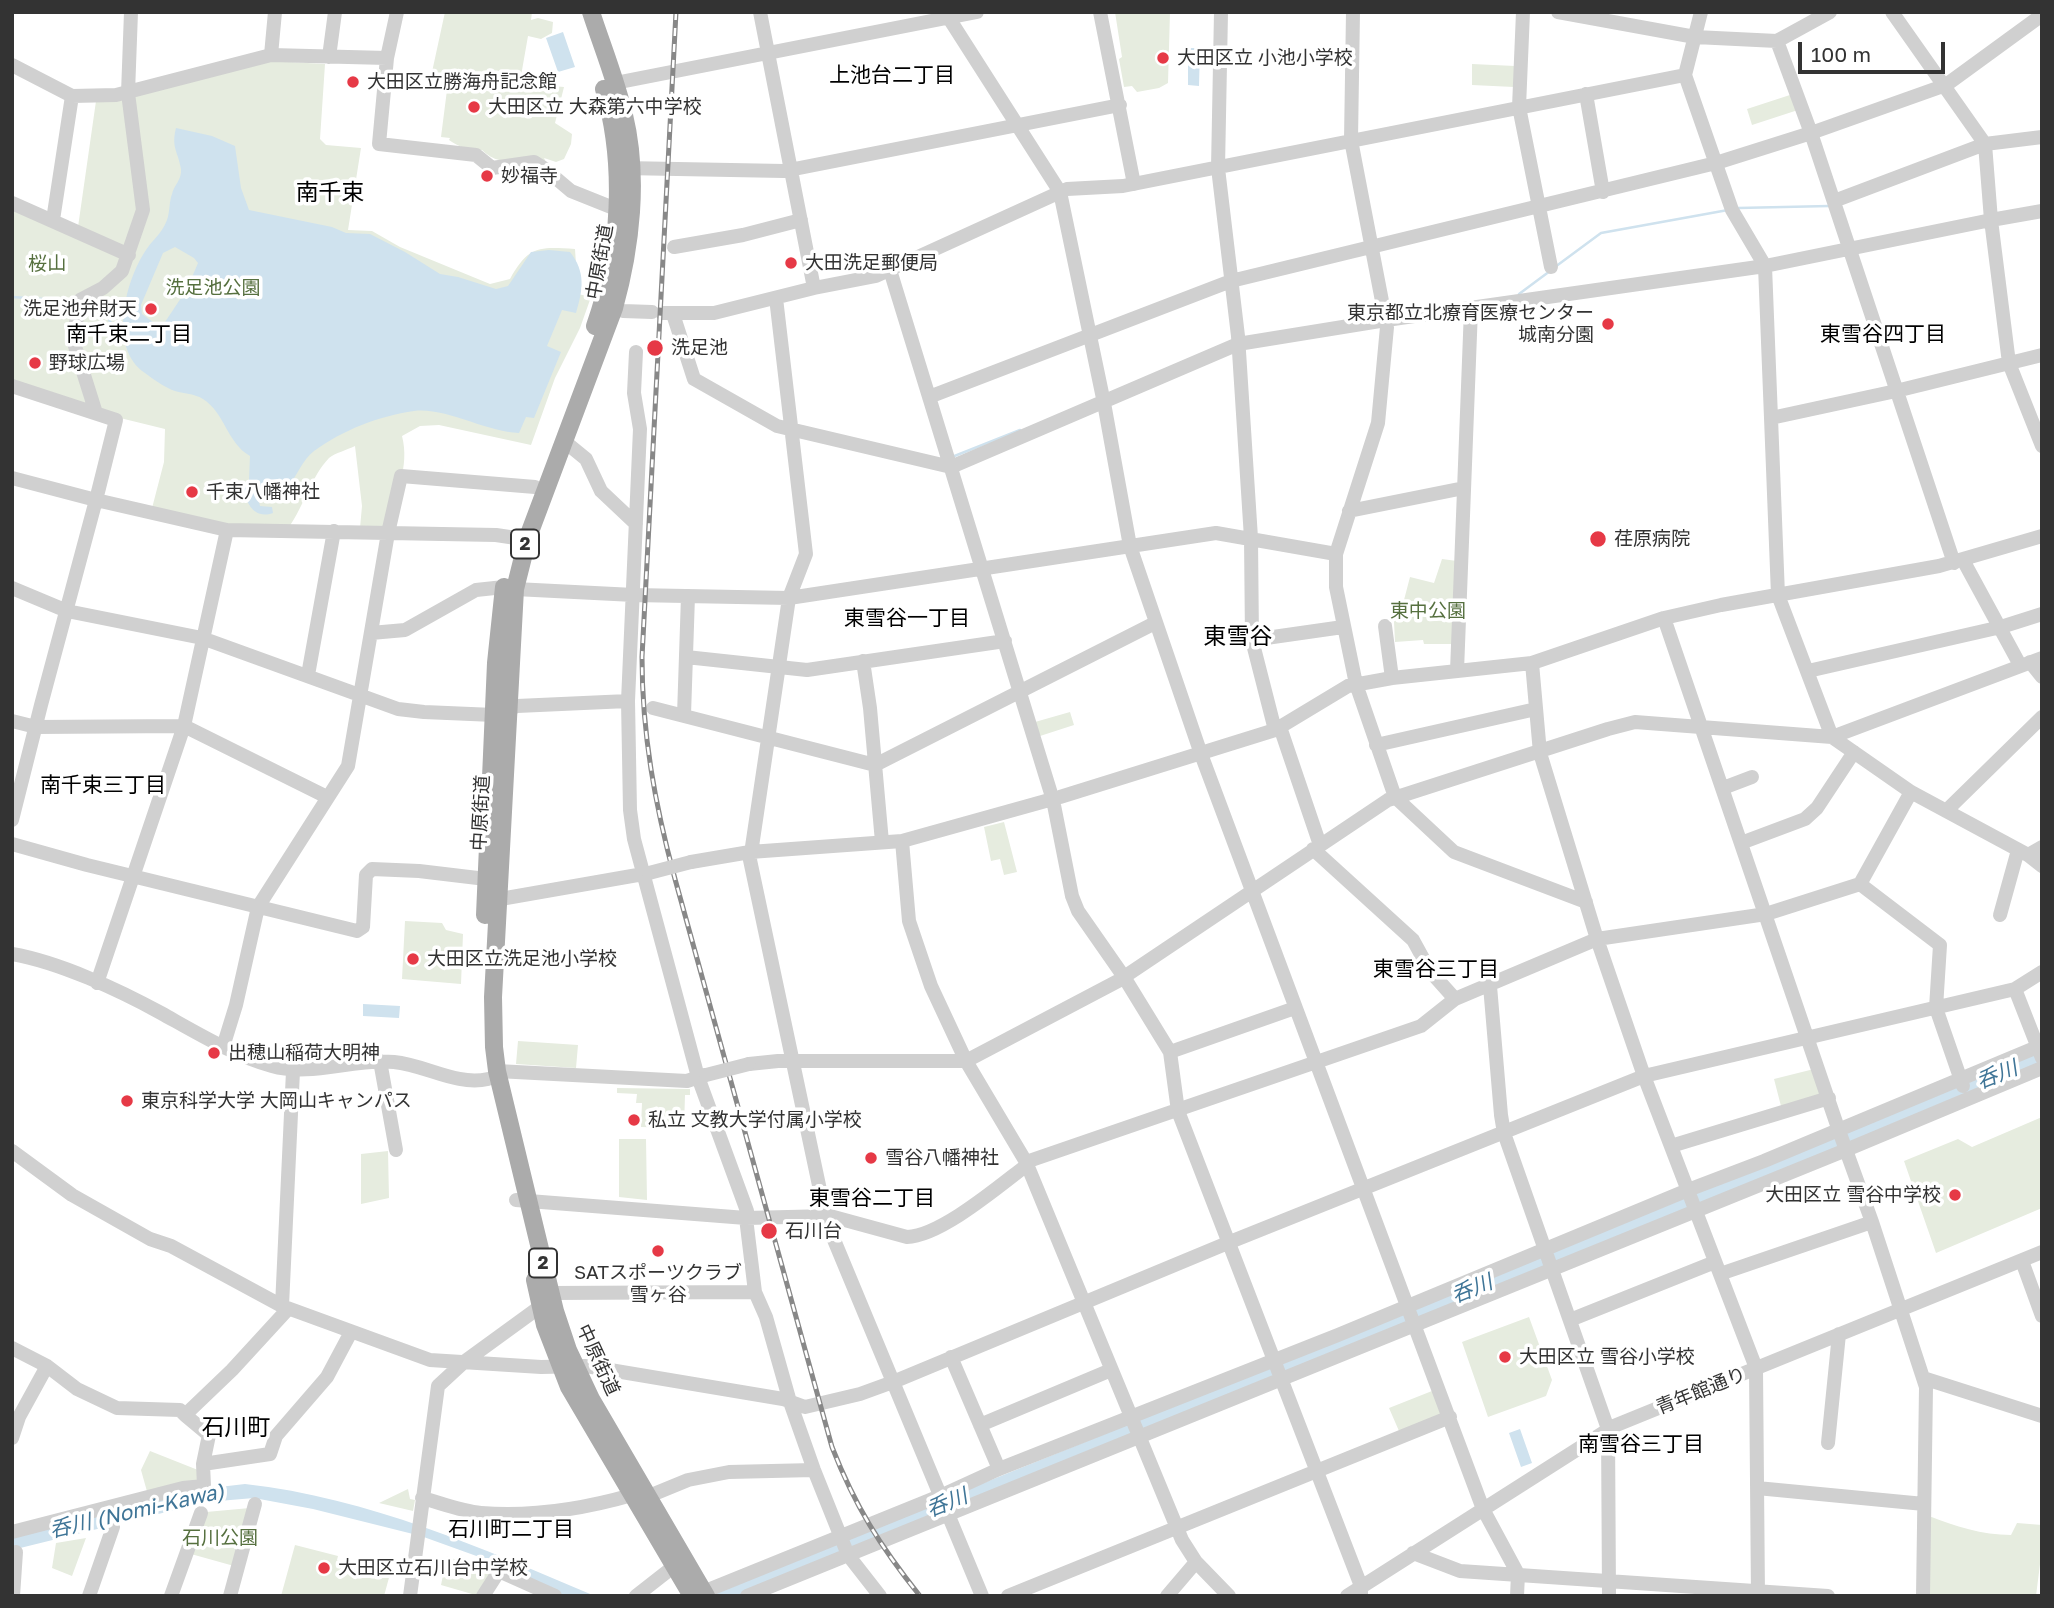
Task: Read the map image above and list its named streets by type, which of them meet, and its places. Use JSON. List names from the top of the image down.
{
  "streets": {
    "main road": ["中原街道", "2"],
    "street": ["青年館通り"]
  },
  "districts": [
    "上池台二丁目",
    "南千束",
    "南千束二丁目",
    "東雪谷四丁目",
    "東雪谷一丁目",
    "東雪谷",
    "南千束三丁目",
    "東雪谷三丁目",
    "東雪谷二丁目",
    "石川町",
    "南雪谷三丁目",
    "石川町二丁目"
  ],
  "water": ["呑川", "呑川 (Nomi-Kawa)"],
  "parks": [
    "桜山",
    "洗足池公園",
    "東中公園",
    "石川公園"
  ],
  "places": [
    "大田区立 小池小学校",
    "大田区立勝海舟記念館",
    "大田区立 大森第六中学校",
    "妙福寺",
    "大田洗足郵便局",
    "洗足池弁財天",
    "東京都立北療育医療センター 城南分園",
    "洗足池",
    "野球広場",
    "千束八幡神社",
    "荏原病院",
    "大田区立洗足池小学校",
    "出穂山稲荷大明神",
    "東京科学大学 大岡山キャンパス",
    "私立 文教大学付属小学校",
    "雪谷八幡神社",
    "大田区立 雪谷中学校",
    "石川台",
    "SATスポーツクラブ 雪ヶ谷",
    "大田区立 雪谷小学校",
    "大田区立石川台中学校"
  ],
  "scale_bar": "100 m"
}
